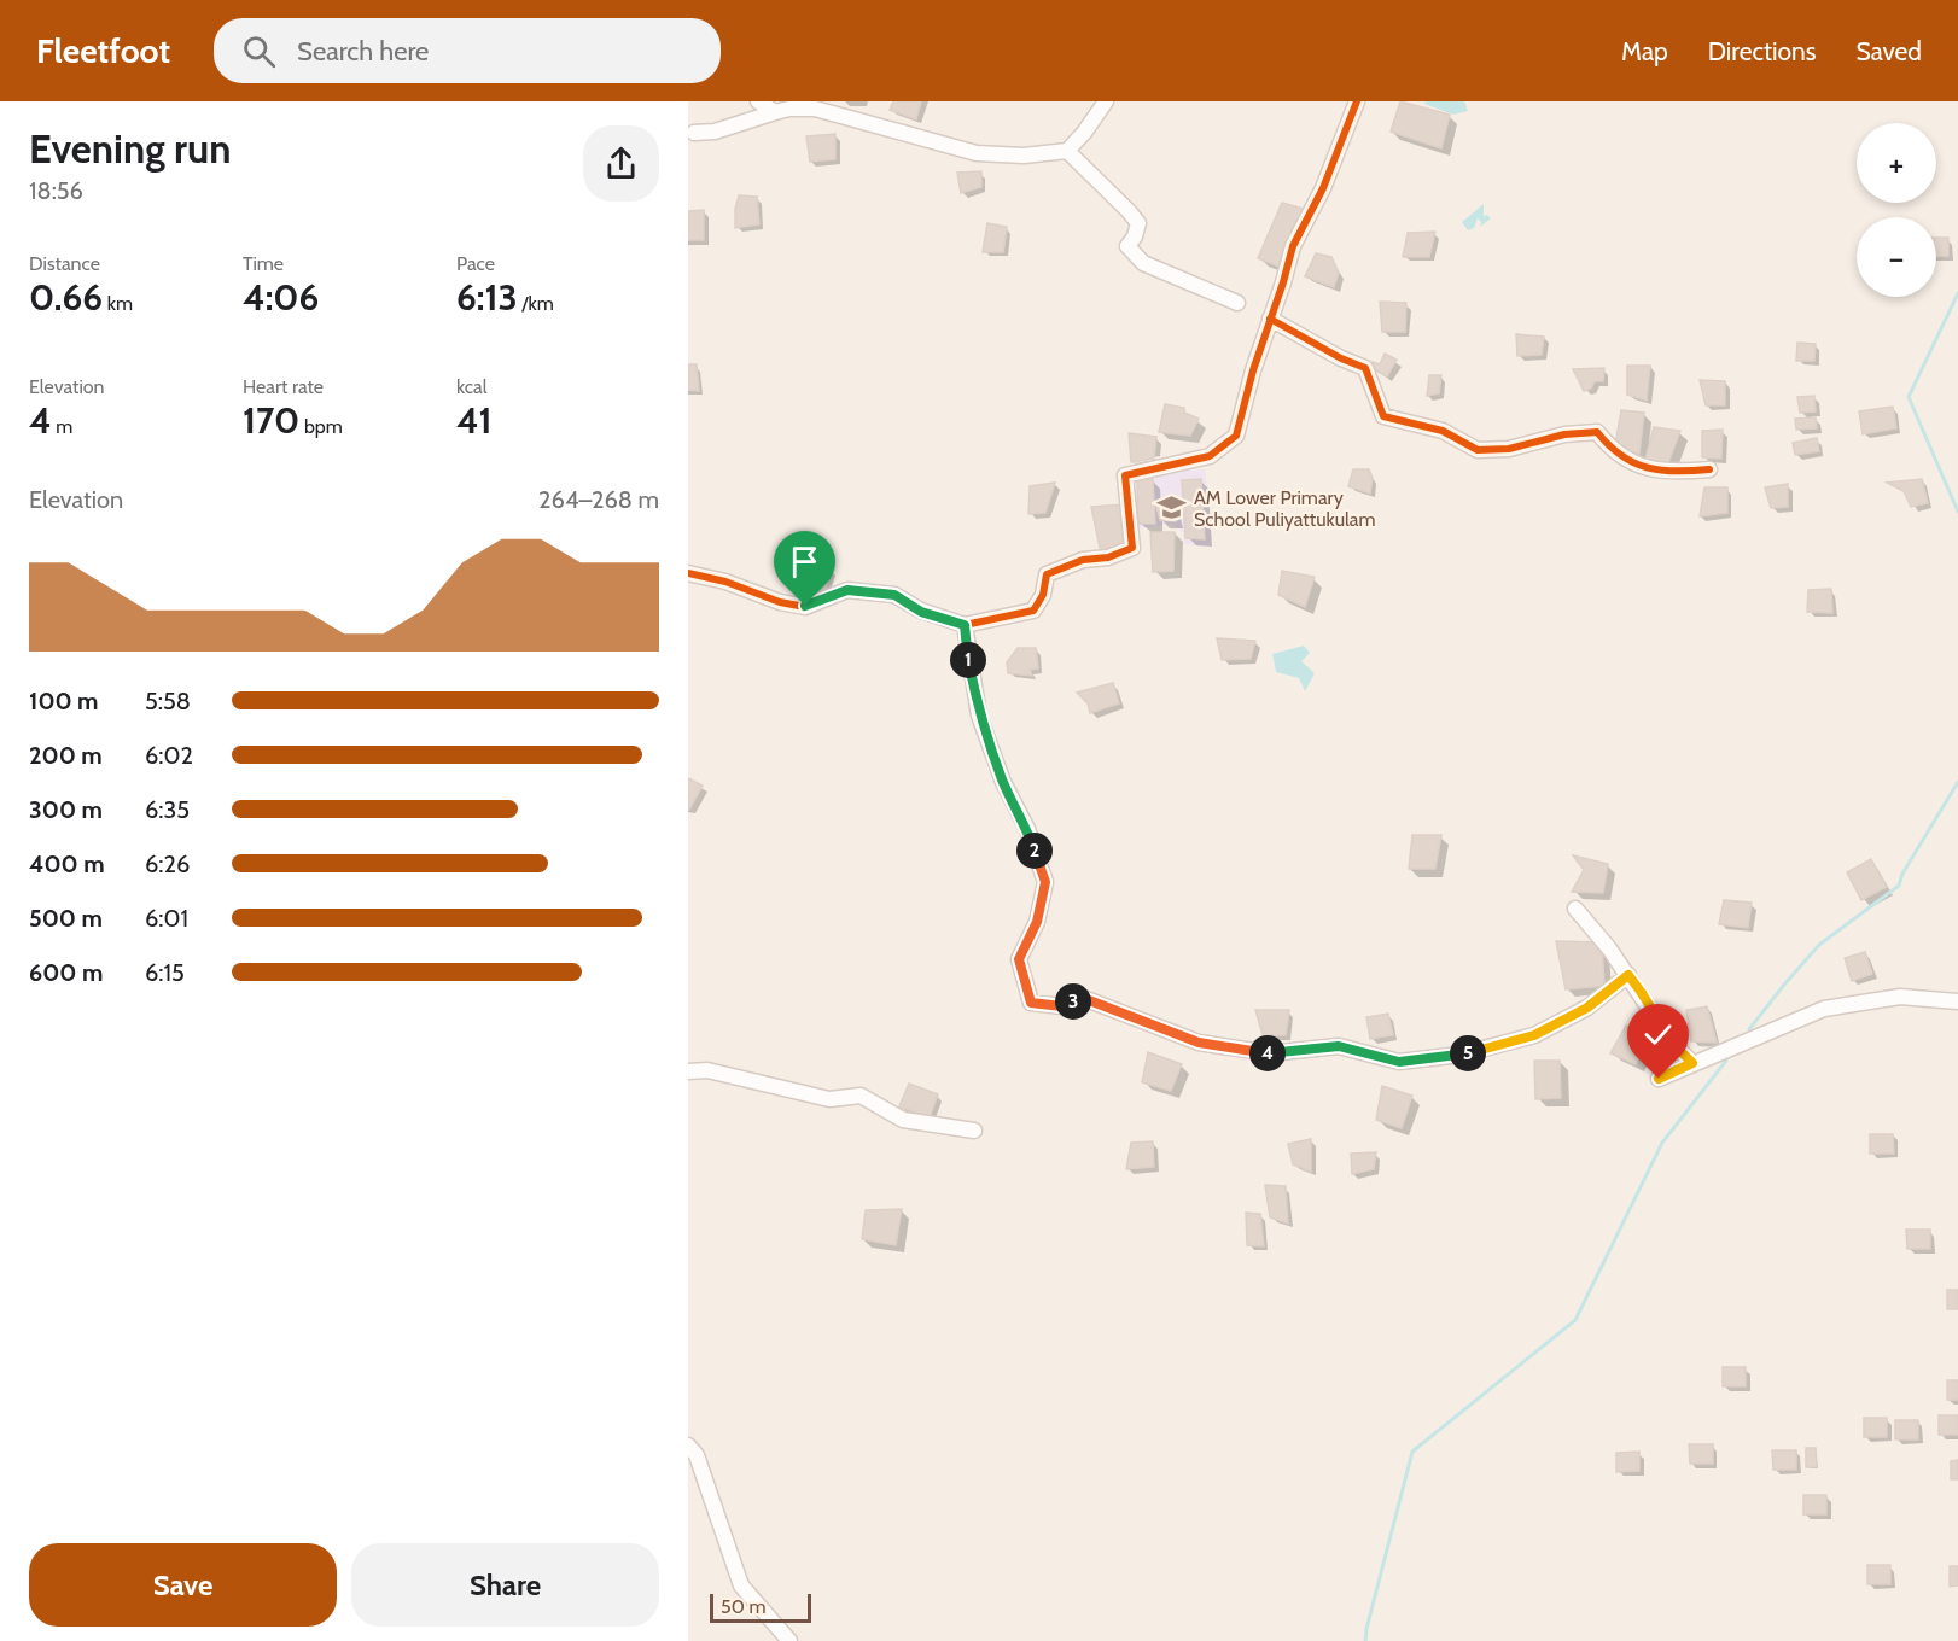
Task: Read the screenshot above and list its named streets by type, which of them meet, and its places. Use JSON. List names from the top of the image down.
{
  "places": {
    "school or university": ["AM Lower Primary School Puliyattukulam"]
  },
  "scale_bar": "50 m",
  "page": {
    "header": "Fleetfoot",
    "search": "Search here",
    "nav": ["Map", "Directions", "Saved"],
    "heading": ["Evening run", "18:56"],
    "map_buttons": ["+", "−"],
    "stats": [
      ["Distance", "0.66 km"],
      ["Time", "4:06"],
      ["Pace", "6:13 /km"],
      ["Elevation", "4 m"],
      ["Heart rate", "170 bpm"],
      ["kcal", "41"]
    ],
    "chart": ["Elevation", "264–268 m"],
    "pins": [
      "1",
      "2",
      "3",
      "4",
      "5"
    ],
    "list": [
      {
        "name": "100 m",
        "note": "5:58"
      },
      {
        "name": "200 m",
        "note": "6:02"
      },
      {
        "name": "300 m",
        "note": "6:35"
      },
      {
        "name": "400 m",
        "note": "6:26"
      },
      {
        "name": "500 m",
        "note": "6:01"
      },
      {
        "name": "600 m",
        "note": "6:15"
      }
    ],
    "buttons": ["Save", "Share"],
    "scale": "50 m"
  }
}
